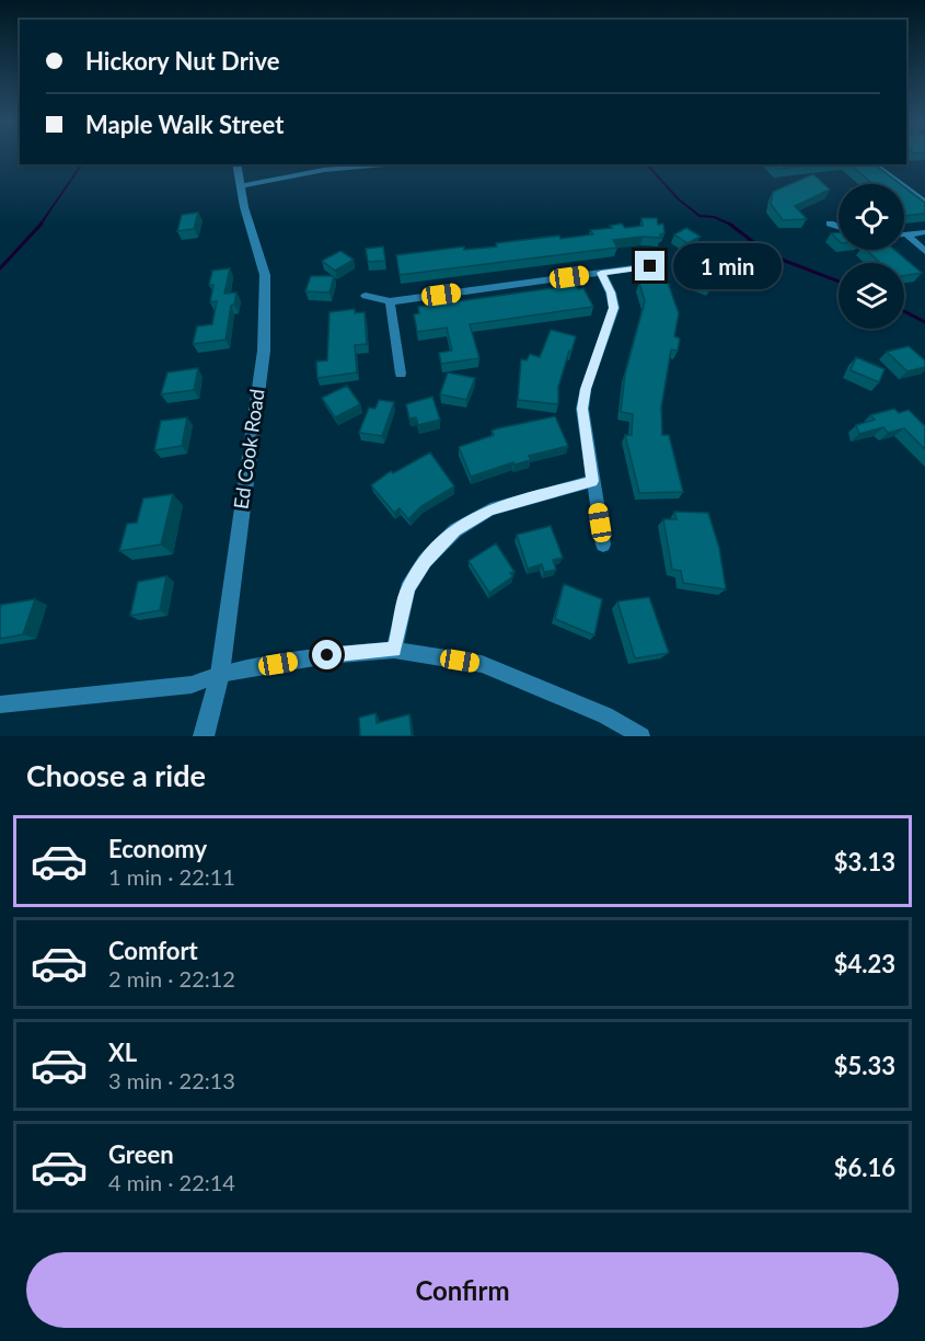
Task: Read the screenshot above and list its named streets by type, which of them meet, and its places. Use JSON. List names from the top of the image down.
{
  "streets": {
    "street": ["Ed Cook Road"]
  },
  "page": {
    "banner": ["Hickory Nut Drive", "Maple Walk Street"],
    "bubble": "1 min",
    "heading": "Choose a ride",
    "list": [
      {
        "name": "Economy",
        "note": "1 min · 22:11",
        "value": "$3.13"
      },
      {
        "name": "Comfort",
        "note": "2 min · 22:12",
        "value": "$4.23"
      },
      {
        "name": "XL",
        "note": "3 min · 22:13",
        "value": "$5.33"
      },
      {
        "name": "Green",
        "note": "4 min · 22:14",
        "value": "$6.16"
      }
    ],
    "buttons": "Confirm"
  }
}
